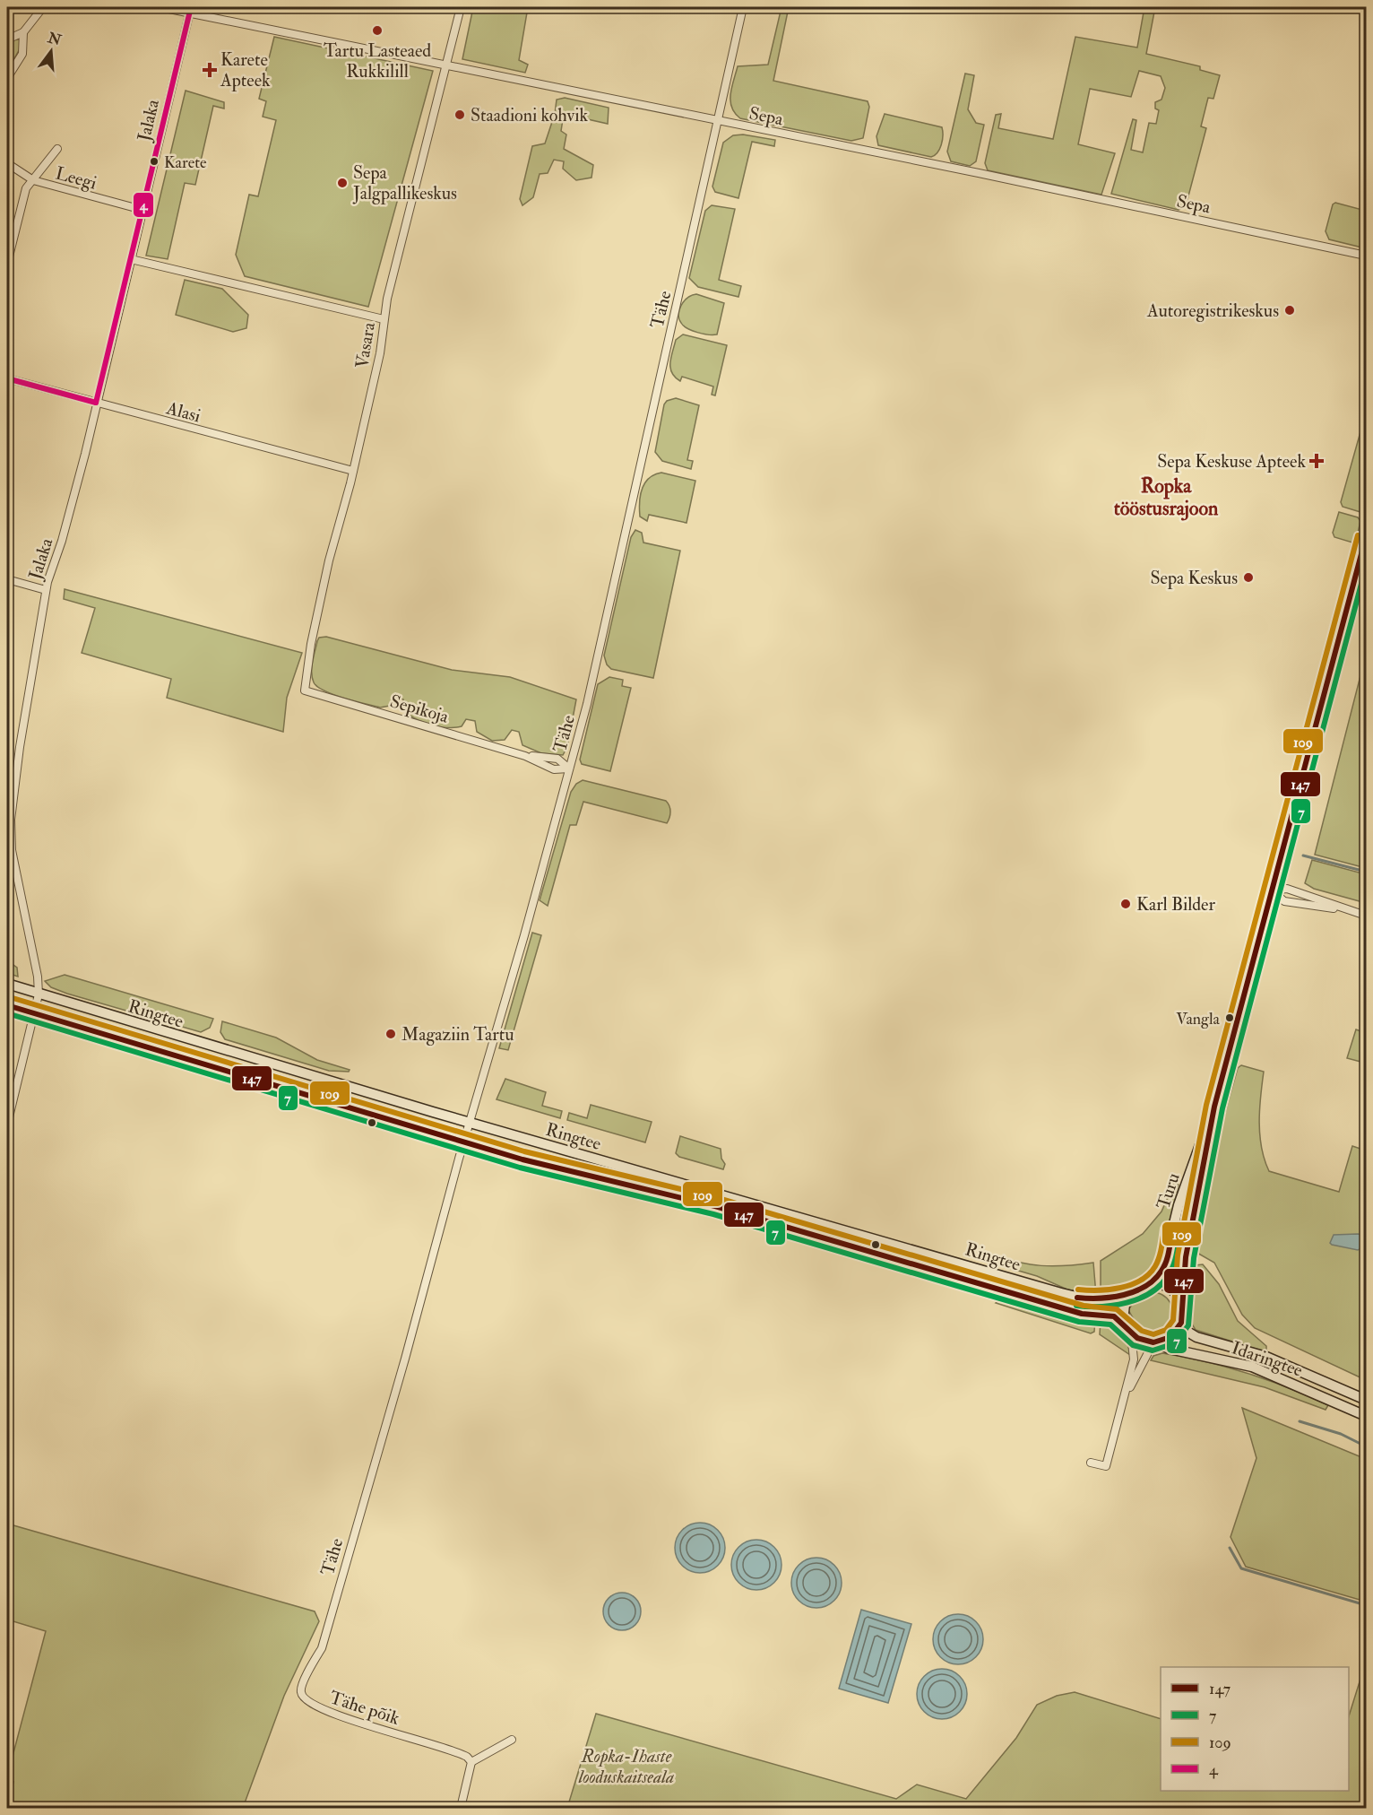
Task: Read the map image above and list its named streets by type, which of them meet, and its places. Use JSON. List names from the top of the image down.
{
  "streets": {
    "main road": ["Ringtee", "Turu", "Idaringtee"],
    "street": [
      "Sepa",
      "Jalaka",
      "Leegi",
      "Tähe",
      "Vasara",
      "Alasi",
      "Sepikoja",
      "Tähe põik"
    ]
  },
  "crossings": [
    ["Sepa", "Jalaka"],
    ["Sepa", "Tähe"],
    ["Sepa", "Vasara"],
    ["Jalaka", "Leegi"],
    ["Jalaka", "Alasi"],
    ["Jalaka", "Ringtee"],
    ["Tähe", "Sepikoja"],
    ["Tähe", "Ringtee"],
    ["Tähe", "Tähe põik"],
    ["Vasara", "Alasi"],
    ["Vasara", "Sepikoja"],
    ["Ringtee", "Turu"],
    ["Ringtee", "Idaringtee"],
    ["Turu", "Idaringtee"]
  ],
  "districts": ["Ropka tööstusrajoon"],
  "parks": ["Ropka-Ihaste looduskaitseala"],
  "places": {
    "other": [
      "Tartu Lasteaed Rukkilill",
      "Staadioni kohvik",
      "Karete",
      "Sepa Jalgpallikeskus",
      "Autoregistrikeskus",
      "Sepa Keskus",
      "Karl Bilder",
      "Vangla",
      "Magaziin Tartu"
    ],
    "health": ["Karete Apteek", "Sepa Keskuse Apteek"]
  },
  "lines": [
    "transit line 4",
    "transit line 109",
    "transit line 147",
    "transit line 7"
  ],
  "legend": [
    "147",
    "7",
    "109",
    "4"
  ],
  "north": "top"
}
